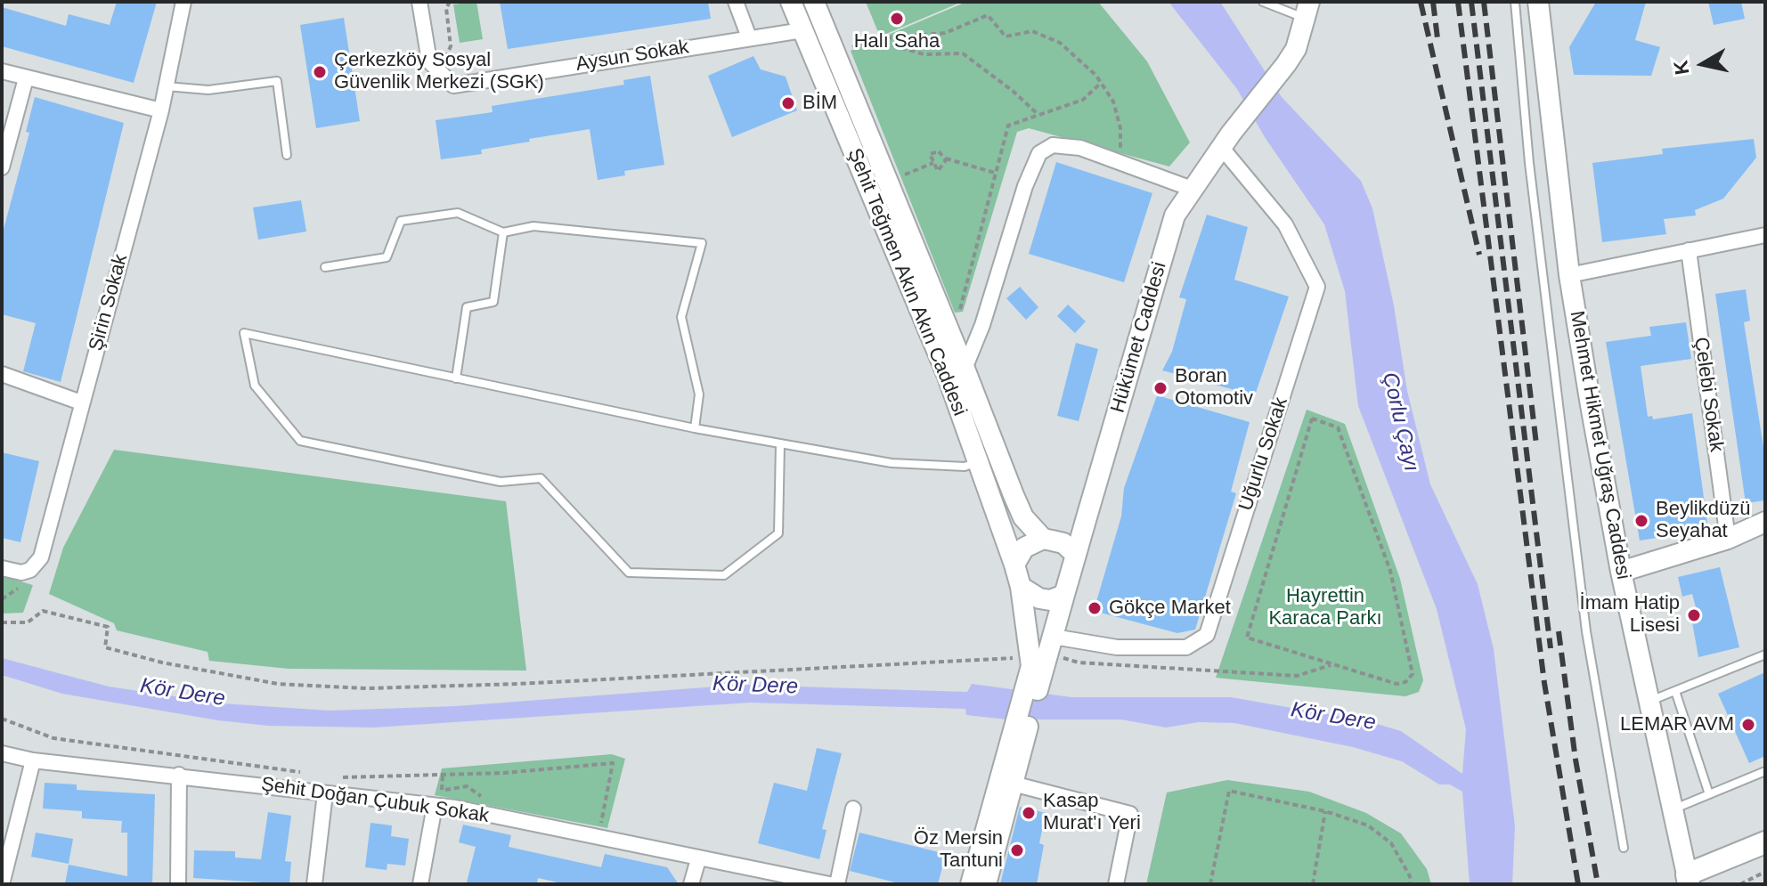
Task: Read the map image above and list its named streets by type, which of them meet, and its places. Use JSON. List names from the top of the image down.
{
  "streets": {
    "main road": ["Şehit Teğmen Akın Akın Caddesi", "Hükümet Caddesi", "Mehmet Hikmet Uğraş Caddesi"],
    "street": [
      "Aysun Sokak",
      "Şirin Sokak",
      "Çelebi Sokak",
      "Uğurlu Sokak",
      "Şehit Doğan Çubuk Sokak"
    ]
  },
  "crossings": [
    ["Aysun Sokak", "Şehit Teğmen Akın Akın Caddesi"],
    ["Şehit Teğmen Akın Akın Caddesi", "Hükümet Caddesi"],
    ["Hükümet Caddesi", "Uğurlu Sokak"]
  ],
  "water": ["Çorlu Çayı", "Kör Dere"],
  "parks": ["Hayrettin Karaca Parkı"],
  "places": [
    "Halı Saha",
    "Çerkezköy Sosyal Güvenlik Merkezi (SGK)",
    "BİM",
    "Boran Otomotiv",
    "Beylikdüzü Seyahat",
    "Gökçe Market",
    "İmam Hatip Lisesi",
    "LEMAR AVM",
    "Kasap Murat'ı Yeri",
    "Öz Mersin Tantuni"
  ],
  "north": "left"
}
